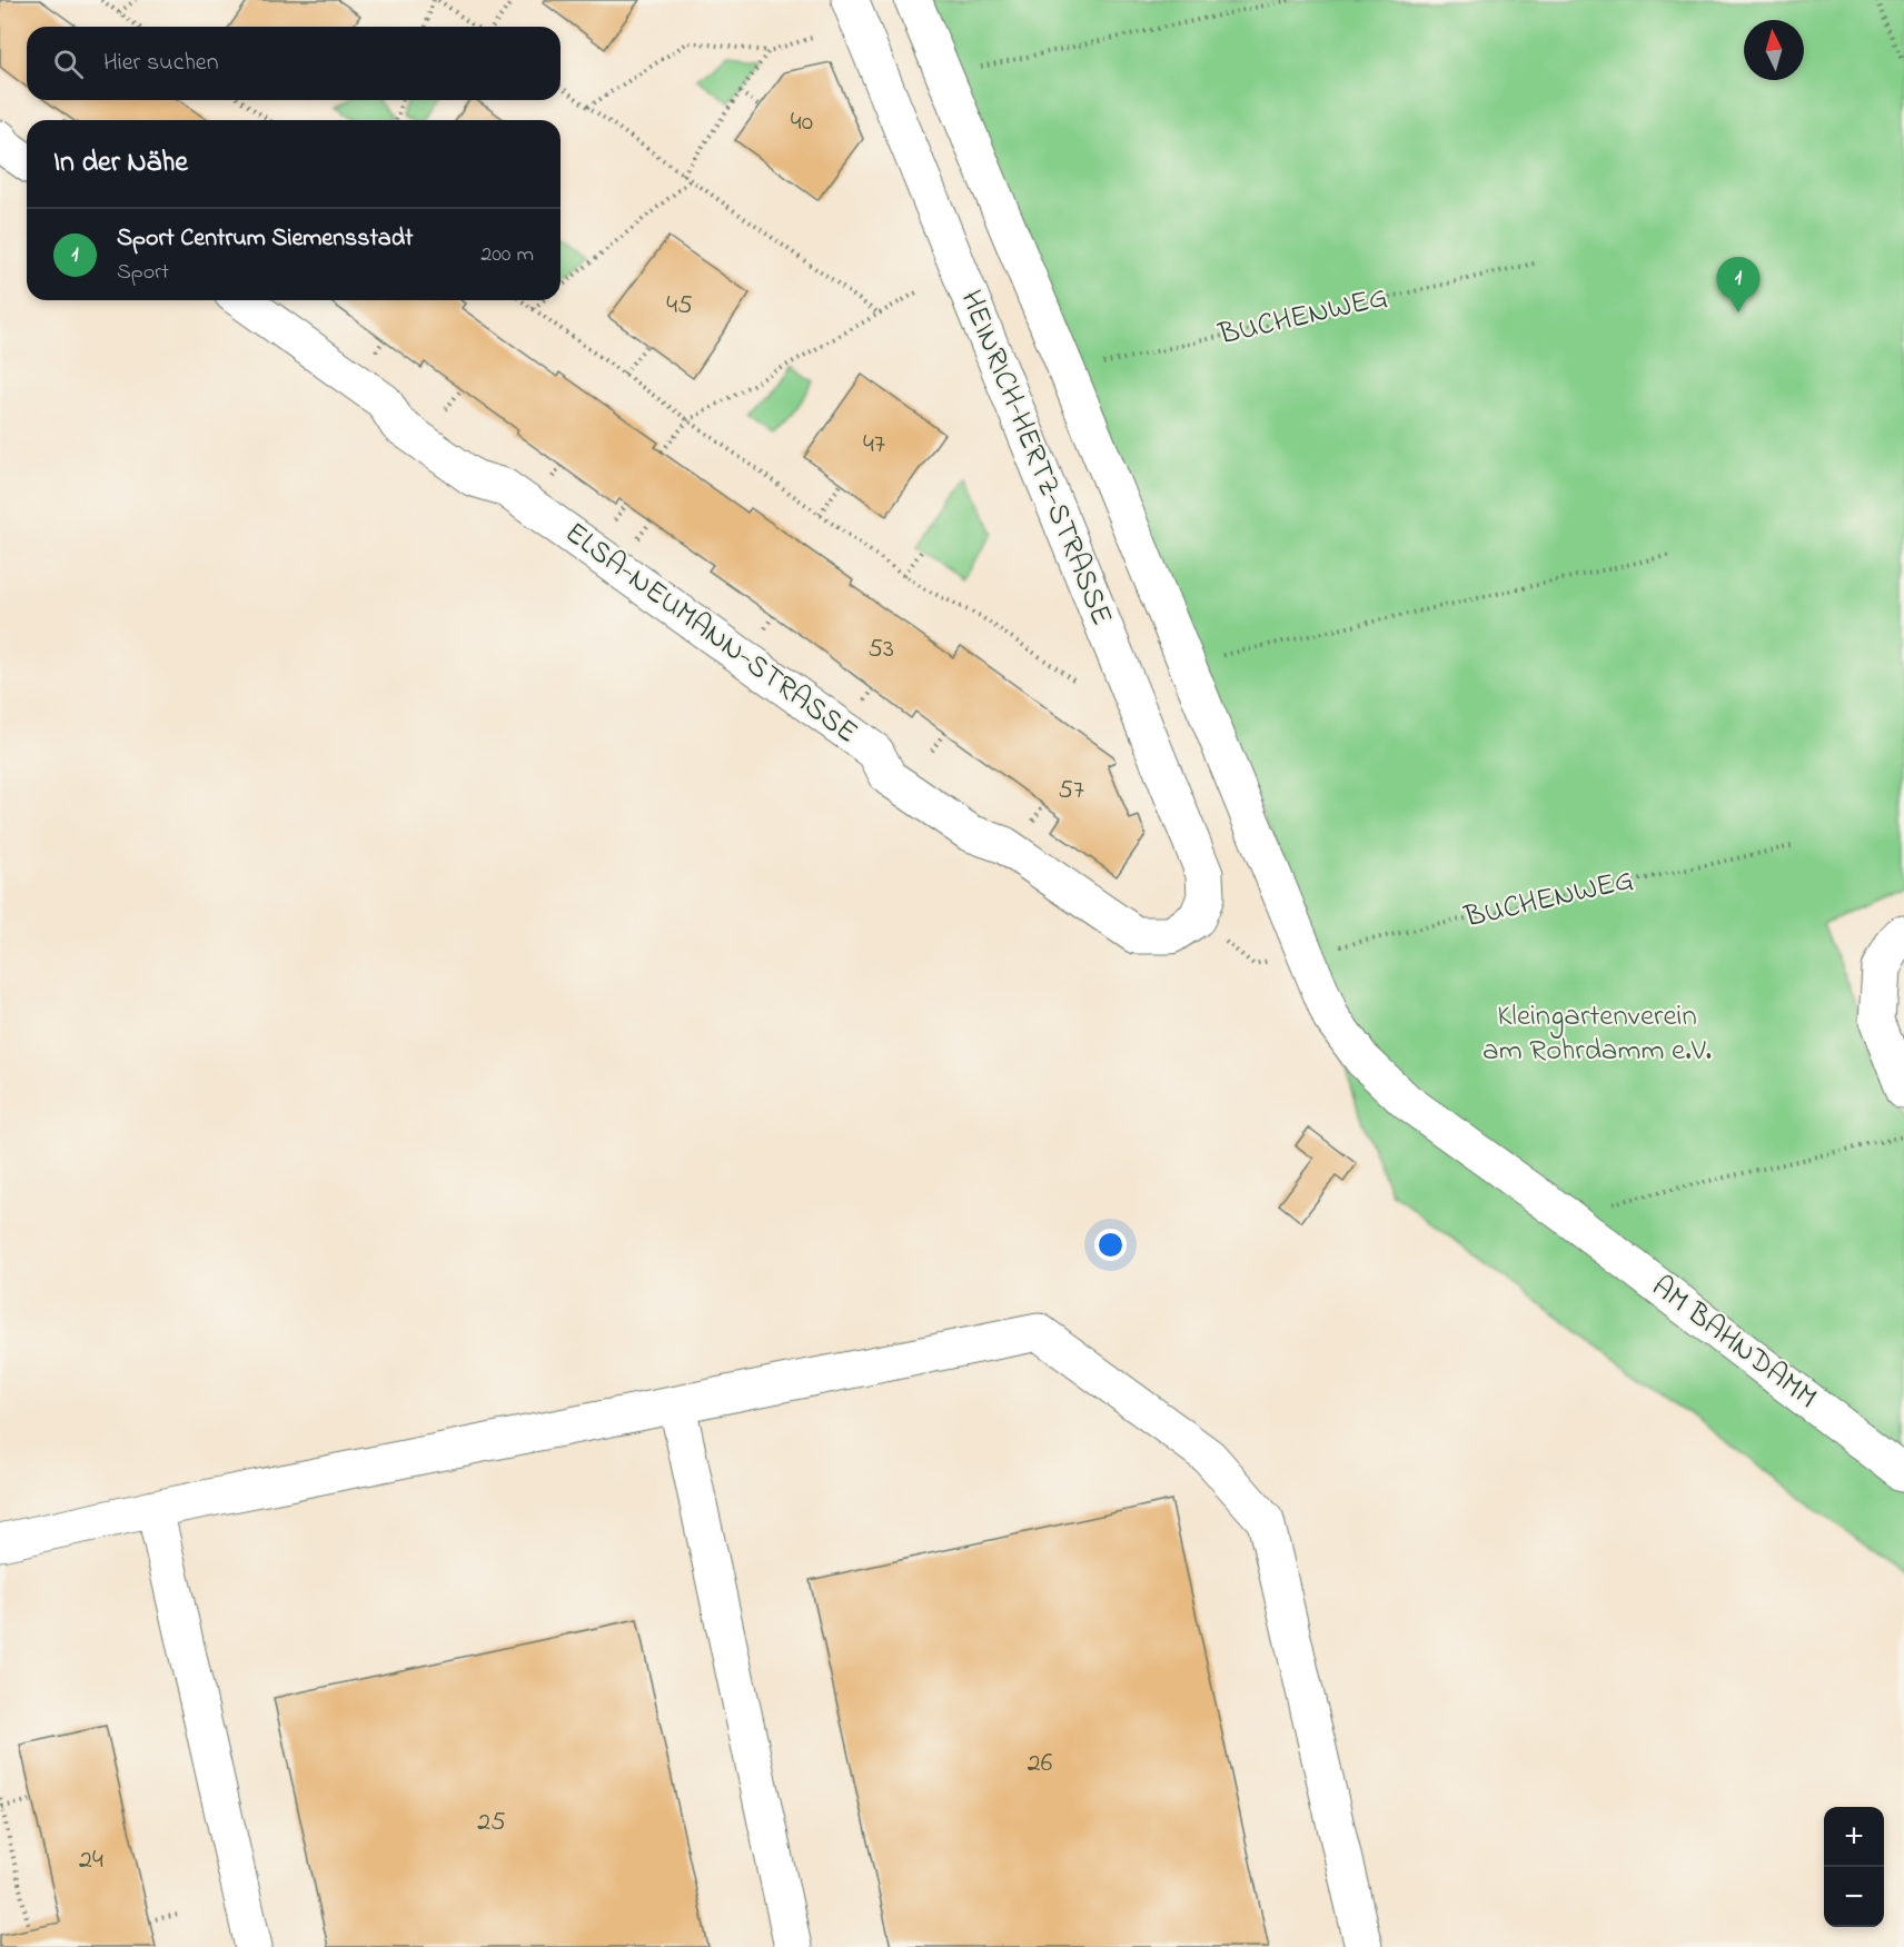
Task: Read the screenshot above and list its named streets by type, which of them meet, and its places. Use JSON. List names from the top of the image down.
{
  "streets": {
    "street": ["HEINRICH-HERTZ-STRASSE", "ELSA-NEUMANN-STRASSE", "AM BAHNDAMM"],
    "path": ["BUCHENWEG"]
  },
  "crossings": [
    ["BUCHENWEG", "HEINRICH-HERTZ-STRASSE"],
    ["BUCHENWEG", "ELSA-NEUMANN-STRASSE"],
    ["BUCHENWEG", "AM BAHNDAMM"],
    ["HEINRICH-HERTZ-STRASSE", "ELSA-NEUMANN-STRASSE"]
  ],
  "parks": ["Kleingartenverein am Rohrdamm e.V."],
  "house_numbers": [
    "40",
    "45",
    "47",
    "53",
    "57",
    "26",
    "25",
    "24"
  ],
  "north": "top",
  "page": {
    "search": "Hier suchen",
    "heading": "In der Nähe",
    "list": [
      {
        "mark": "1",
        "name": "Sport Centrum Siemensstadt",
        "note": "Sport",
        "value": "200 m"
      }
    ],
    "pins": "1",
    "map_buttons": ["+", "−"]
  }
}
